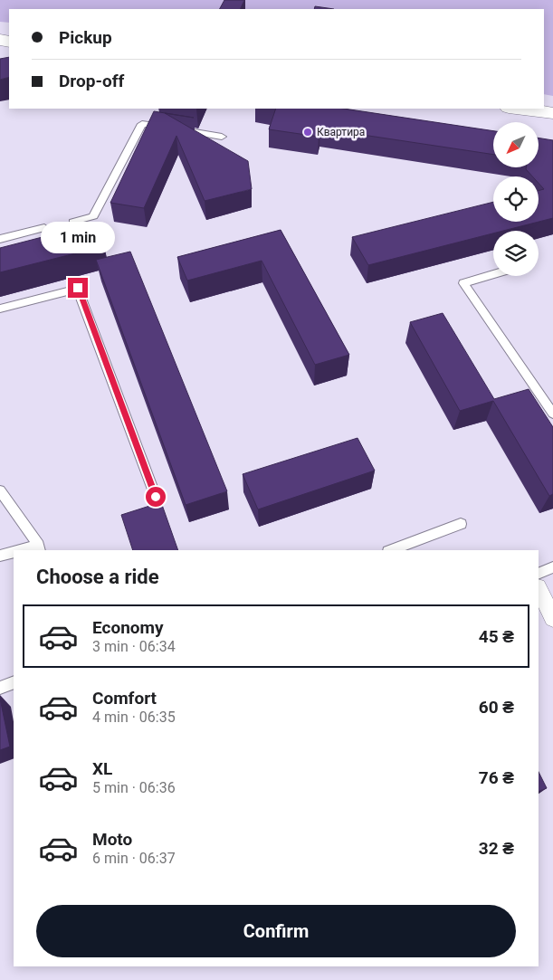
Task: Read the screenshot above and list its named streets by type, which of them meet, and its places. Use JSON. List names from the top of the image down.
{
  "places": ["Квартира"],
  "north": "bottom left",
  "page": {
    "banner": ["Pickup", "Drop-off"],
    "bubble": "1 min",
    "heading": "Choose a ride",
    "list": [
      {
        "name": "Economy",
        "note": "3 min · 06:34",
        "value": "45 ₴"
      },
      {
        "name": "Comfort",
        "note": "4 min · 06:35",
        "value": "60 ₴"
      },
      {
        "name": "XL",
        "note": "5 min · 06:36",
        "value": "76 ₴"
      },
      {
        "name": "Moto",
        "note": "6 min · 06:37",
        "value": "32 ₴"
      }
    ],
    "buttons": "Confirm"
  }
}
